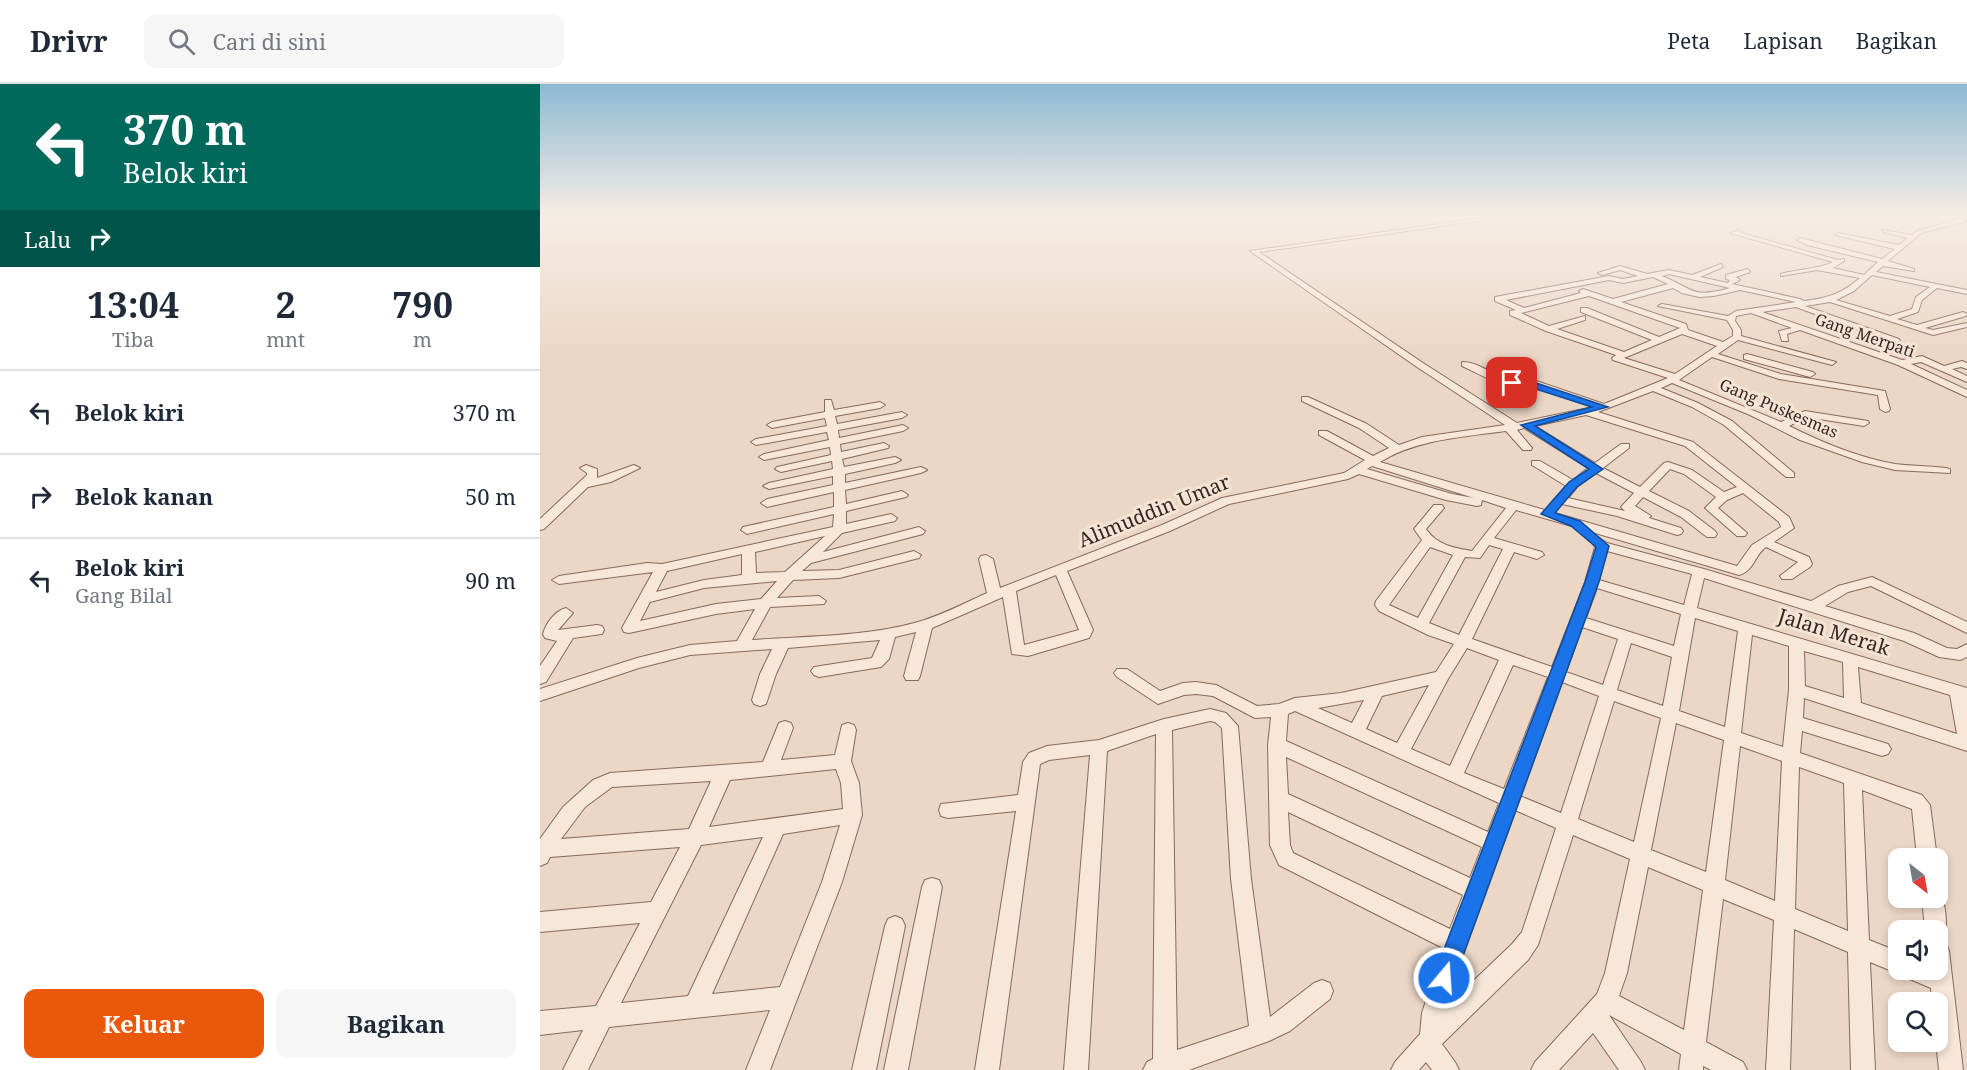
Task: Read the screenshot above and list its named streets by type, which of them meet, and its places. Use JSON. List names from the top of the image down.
{
  "streets": {
    "street": [
      "Gang Merpati",
      "Gang Puskesmas",
      "Alimuddin Umar",
      "Jalan Merak"
    ]
  },
  "crossings": [
    ["Gang Puskesmas", "Alimuddin Umar"]
  ],
  "north": "bottom right",
  "page": {
    "header": "Drivr",
    "search": "Cari di sini",
    "nav": ["Peta", "Lapisan", "Bagikan"],
    "turn": ["370 m", "Belok kiri"],
    "then": "Lalu",
    "eta": [
      "13:04",
      "Tiba",
      "2",
      "mnt",
      "790",
      "m"
    ],
    "list": [
      {
        "name": "Belok kiri",
        "value": "370 m"
      },
      {
        "name": "Belok kanan",
        "value": "50 m"
      },
      {
        "name": "Belok kiri",
        "note": "Gang Bilal",
        "value": "90 m"
      }
    ],
    "buttons": ["Keluar", "Bagikan"]
  }
}
